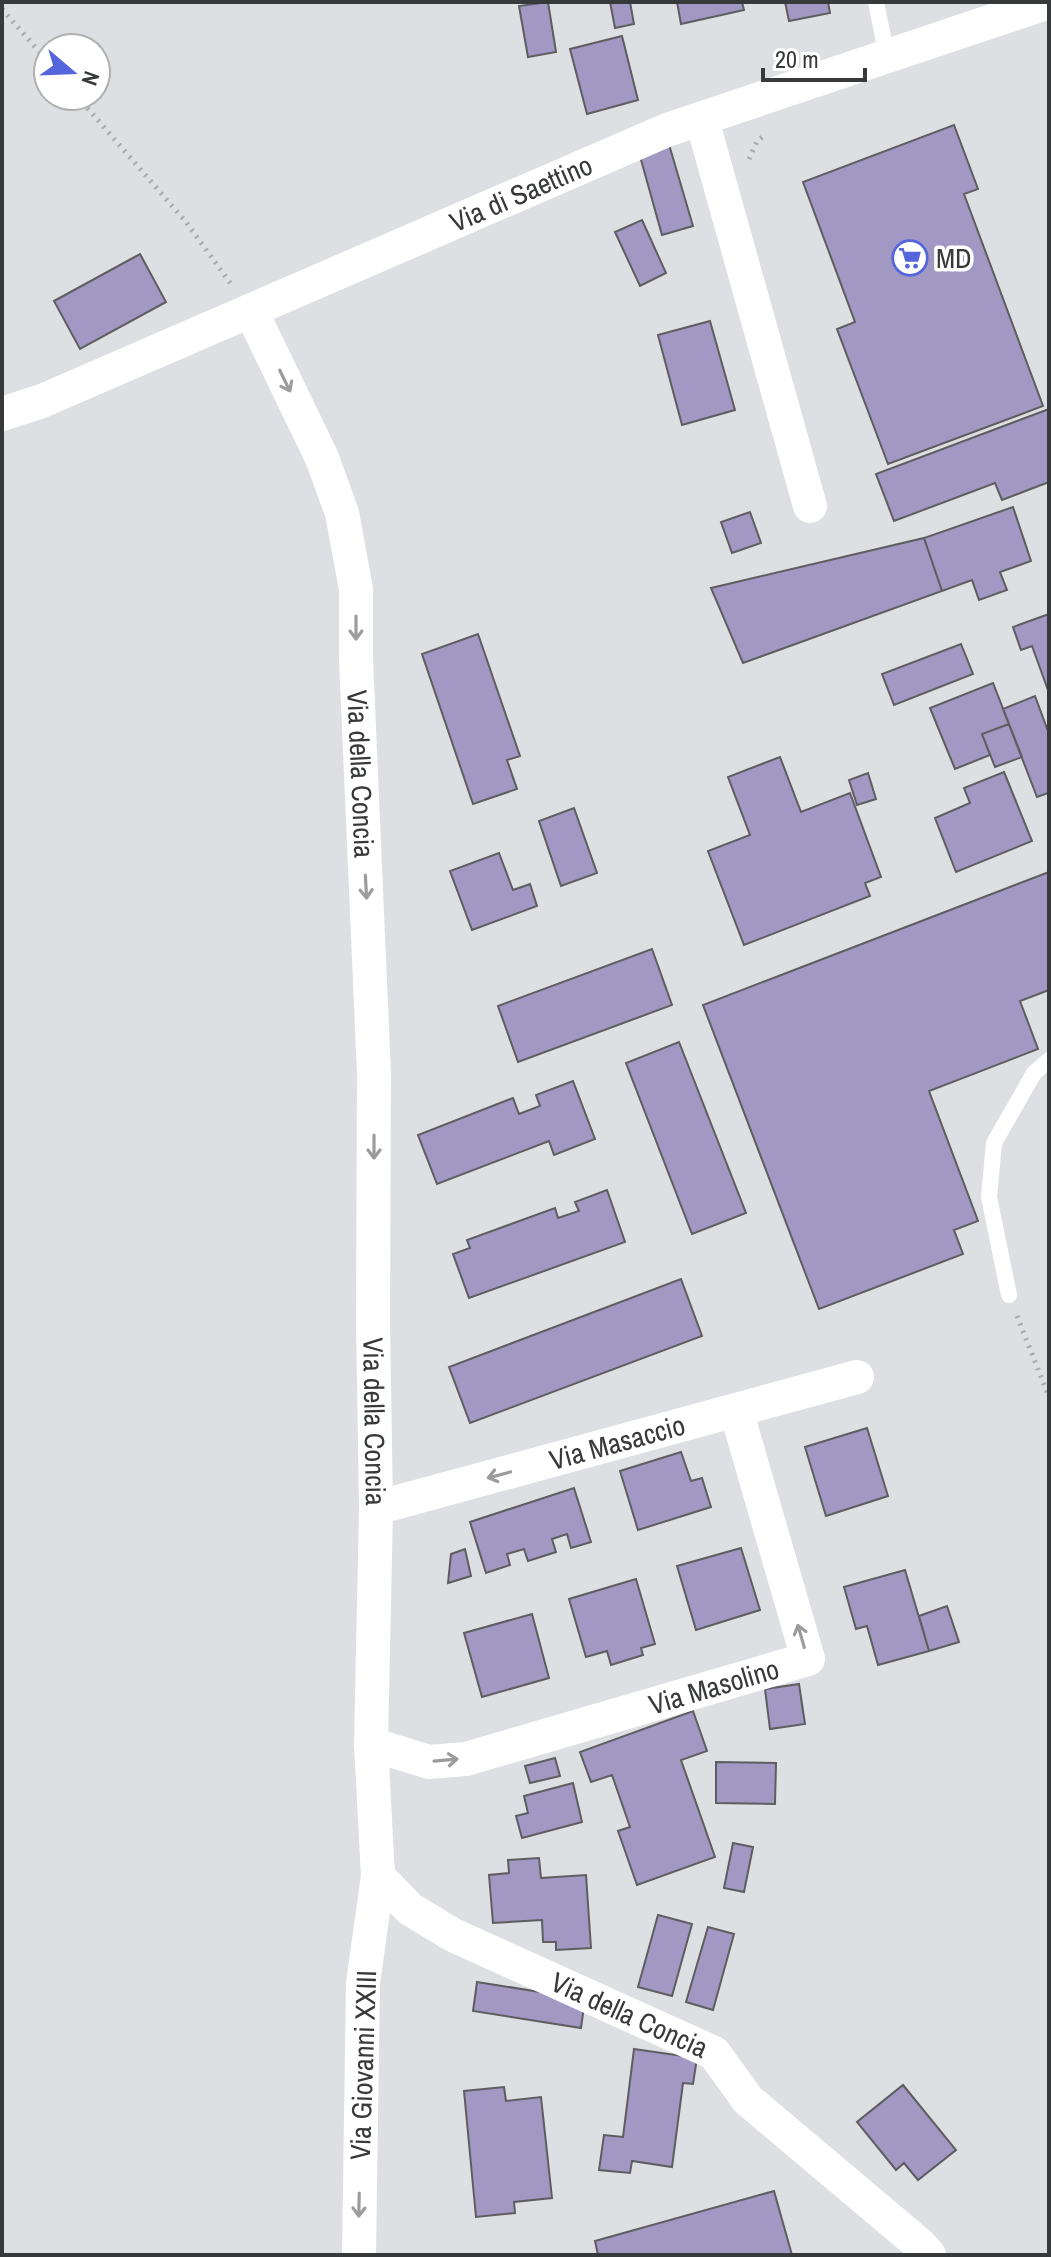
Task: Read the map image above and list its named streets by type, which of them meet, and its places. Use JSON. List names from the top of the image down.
{
  "streets": {
    "street": [
      "Via di Saettino",
      "Via della Concia",
      "Via Masaccio",
      "Via Masolino",
      "Via Giovanni XXIII"
    ]
  },
  "crossings": [
    ["Via di Saettino", "Via della Concia"],
    ["Via della Concia", "Via Masaccio"],
    ["Via della Concia", "Via Masolino"],
    ["Via della Concia", "Via Giovanni XXIII"],
    ["Via Masaccio", "Via Masolino"]
  ],
  "one_way": ["Via della Concia", "Via Masaccio", "Via Giovanni XXIII"],
  "places": {
    "supermarket": ["MD"]
  },
  "scale_bar": "20 m",
  "north": "right"
}
